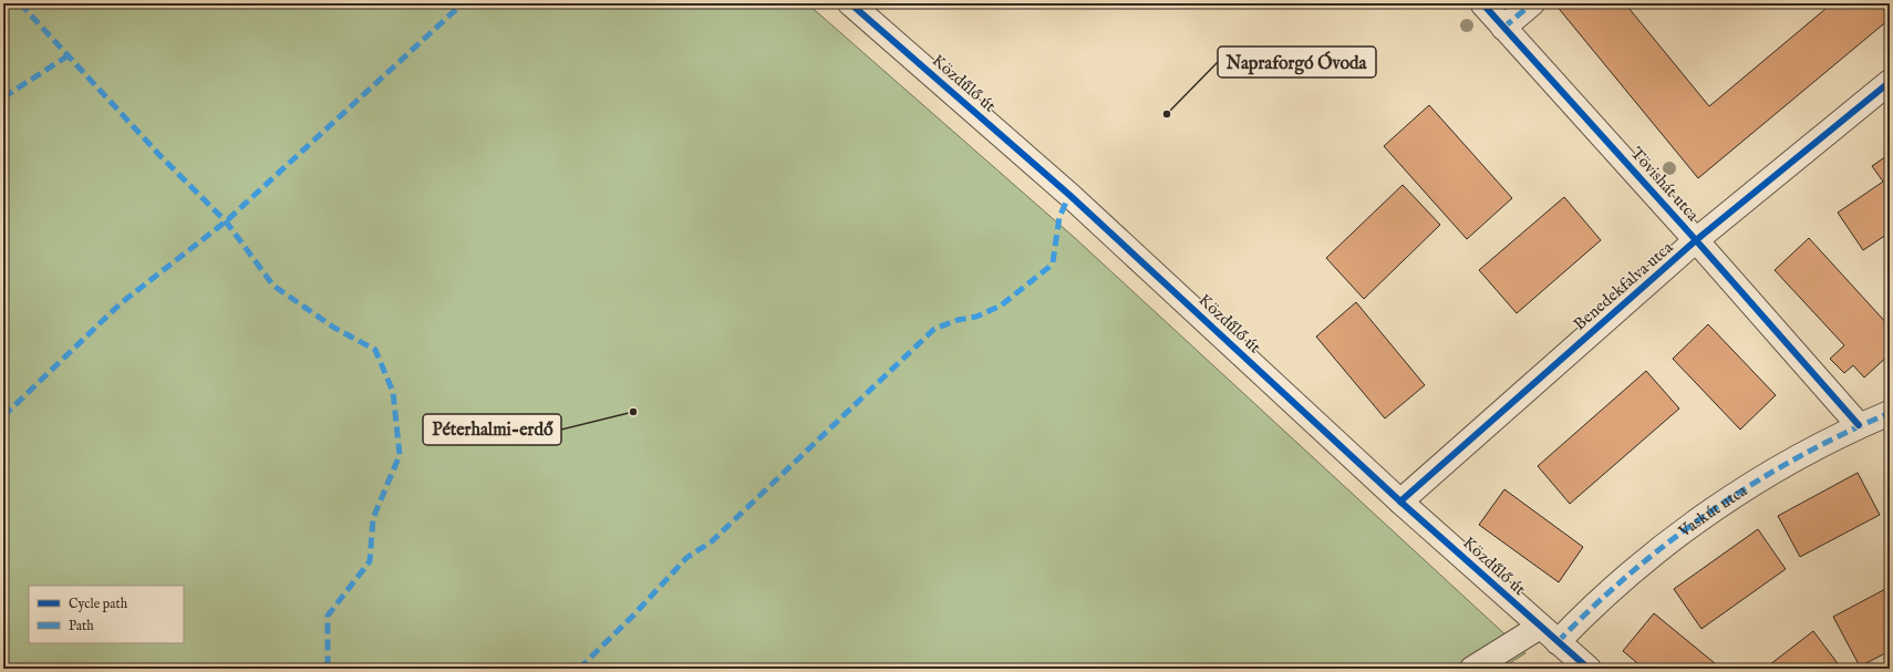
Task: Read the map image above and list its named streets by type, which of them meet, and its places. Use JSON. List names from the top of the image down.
{
  "streets": {
    "street": [
      "Közdűlő út",
      "Tövishát utca",
      "Benedekfalva utca",
      "Vaskút utca"
    ]
  },
  "crossings": [
    ["Közdűlő út", "Benedekfalva utca"],
    ["Közdűlő út", "Vaskút utca"],
    ["Tövishát utca", "Benedekfalva utca"],
    ["Tövishát utca", "Vaskút utca"]
  ],
  "places": ["Napraforgó Óvoda", "Péterhalmi-erdő"],
  "legend": ["Cycle path", "Path"]
}
